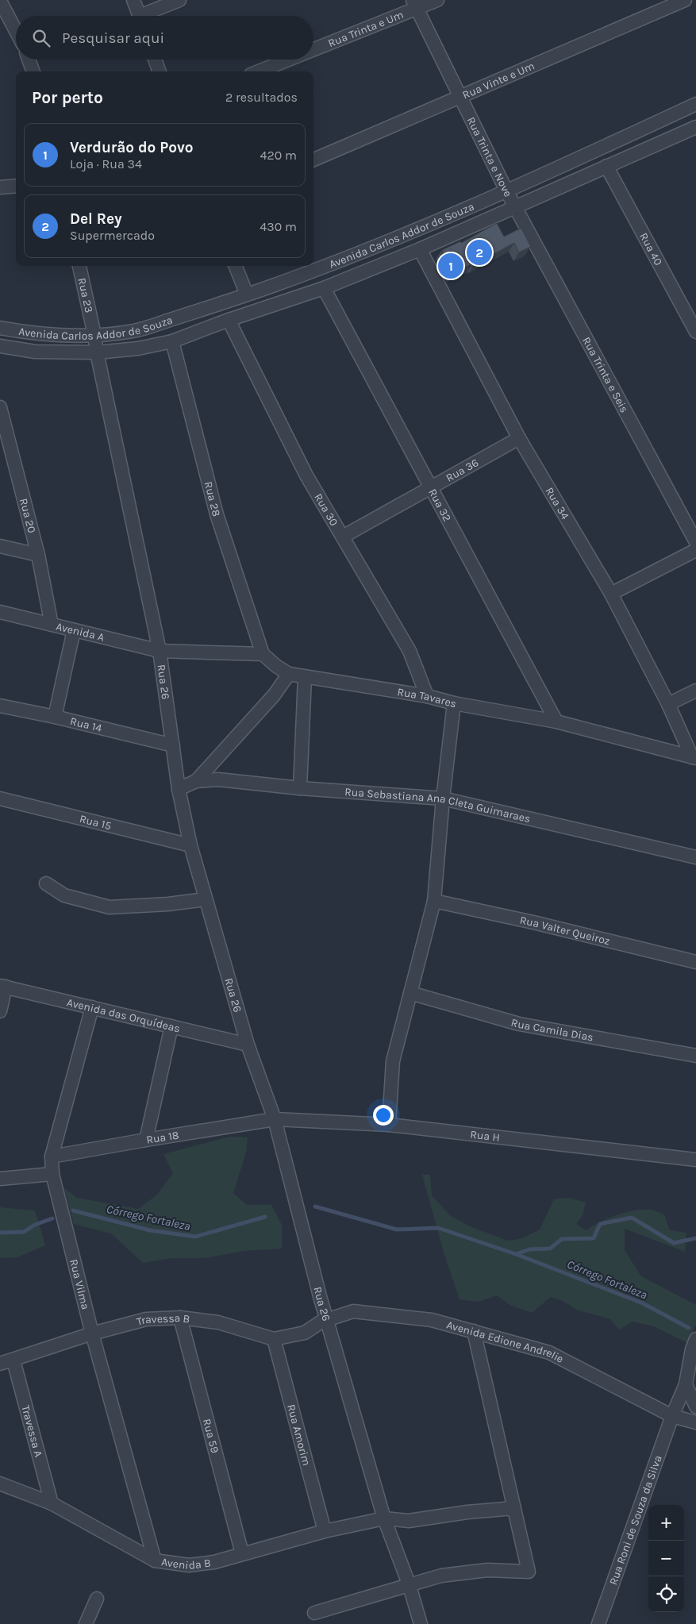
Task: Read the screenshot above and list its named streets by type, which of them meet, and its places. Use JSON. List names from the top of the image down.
{
  "streets": {
    "street": [
      "Rua Trinta e Um",
      "Rua Vinte e Um",
      "Rua Trinta e Nove",
      "Avenida Carlos Addor de Souza",
      "Rua 40",
      "Rua 23",
      "Rua Trinta e Seis",
      "Rua 36",
      "Rua 28",
      "Rua 34",
      "Rua 32",
      "Rua 30",
      "Rua 20",
      "Avenida A",
      "Rua 26",
      "Rua Tavares",
      "Rua 14",
      "Rua Sebastiana Ana Cleta Guimaraes",
      "Rua 15",
      "Rua Valter Queiroz",
      "Avenida das Orquídeas",
      "Rua Camila Dias",
      "Rua H",
      "Rua 18",
      "Rua Vilma",
      "Travessa B",
      "Avenida Edione Andrelie",
      "Travessa A",
      "Rua Amorim",
      "Rua 59",
      "Rua Roni de Souza da Silva",
      "Avenida B"
    ]
  },
  "crossings": [
    ["Rua Trinta e Um", "Rua Trinta e Nove"],
    ["Rua Vinte e Um", "Rua Trinta e Nove"],
    ["Rua Trinta e Nove", "Avenida Carlos Addor de Souza"],
    ["Rua Trinta e Nove", "Rua Trinta e Seis"],
    ["Avenida Carlos Addor de Souza", "Rua 40"],
    ["Avenida Carlos Addor de Souza", "Rua 23"],
    ["Avenida Carlos Addor de Souza", "Rua Trinta e Seis"],
    ["Avenida Carlos Addor de Souza", "Rua 28"],
    ["Avenida Carlos Addor de Souza", "Rua 34"],
    ["Avenida Carlos Addor de Souza", "Rua 32"],
    ["Avenida Carlos Addor de Souza", "Rua 30"],
    ["Avenida Carlos Addor de Souza", "Rua 26"],
    ["Rua 23", "Rua 26"],
    ["Rua 36", "Rua 34"],
    ["Rua 36", "Rua 32"],
    ["Rua 36", "Rua 30"],
    ["Rua 28", "Rua Tavares"],
    ["Rua 34", "Rua Tavares"],
    ["Rua 32", "Rua Tavares"],
    ["Rua 30", "Rua Tavares"],
    ["Rua 20", "Avenida A"],
    ["Avenida A", "Rua 26"],
    ["Rua 26", "Rua 14"],
    ["Rua 26", "Rua Sebastiana Ana Cleta Guimaraes"],
    ["Rua 26", "Rua 15"],
    ["Rua 26", "Avenida das Orquídeas"],
    ["Rua 26", "Rua H"],
    ["Rua 26", "Rua 18"],
    ["Rua 26", "Travessa B"],
    ["Rua 26", "Avenida Edione Andrelie"],
    ["Rua 26", "Avenida B"],
    ["Avenida das Orquídeas", "Rua Vilma"],
    ["Rua H", "Rua 18"],
    ["Rua 18", "Rua Vilma"],
    ["Rua Vilma", "Travessa B"],
    ["Rua Vilma", "Avenida B"],
    ["Travessa B", "Avenida Edione Andrelie"],
    ["Travessa B", "Travessa A"],
    ["Travessa B", "Rua Amorim"],
    ["Travessa B", "Rua 59"],
    ["Avenida Edione Andrelie", "Rua Roni de Souza da Silva"],
    ["Travessa A", "Avenida B"],
    ["Rua Amorim", "Avenida B"],
    ["Rua 59", "Avenida B"]
  ],
  "water": ["Córrego Fortaleza"],
  "page": {
    "search": "Pesquisar aqui",
    "heading": ["Por perto", "2 resultados"],
    "list": [
      {
        "mark": "1",
        "name": "Verdurão do Povo",
        "note": "Loja · Rua 34",
        "value": "420 m"
      },
      {
        "mark": "2",
        "name": "Del Rey",
        "note": "Supermercado",
        "value": "430 m"
      }
    ],
    "pins": ["2", "1"],
    "map_buttons": ["+", "−"]
  }
}
